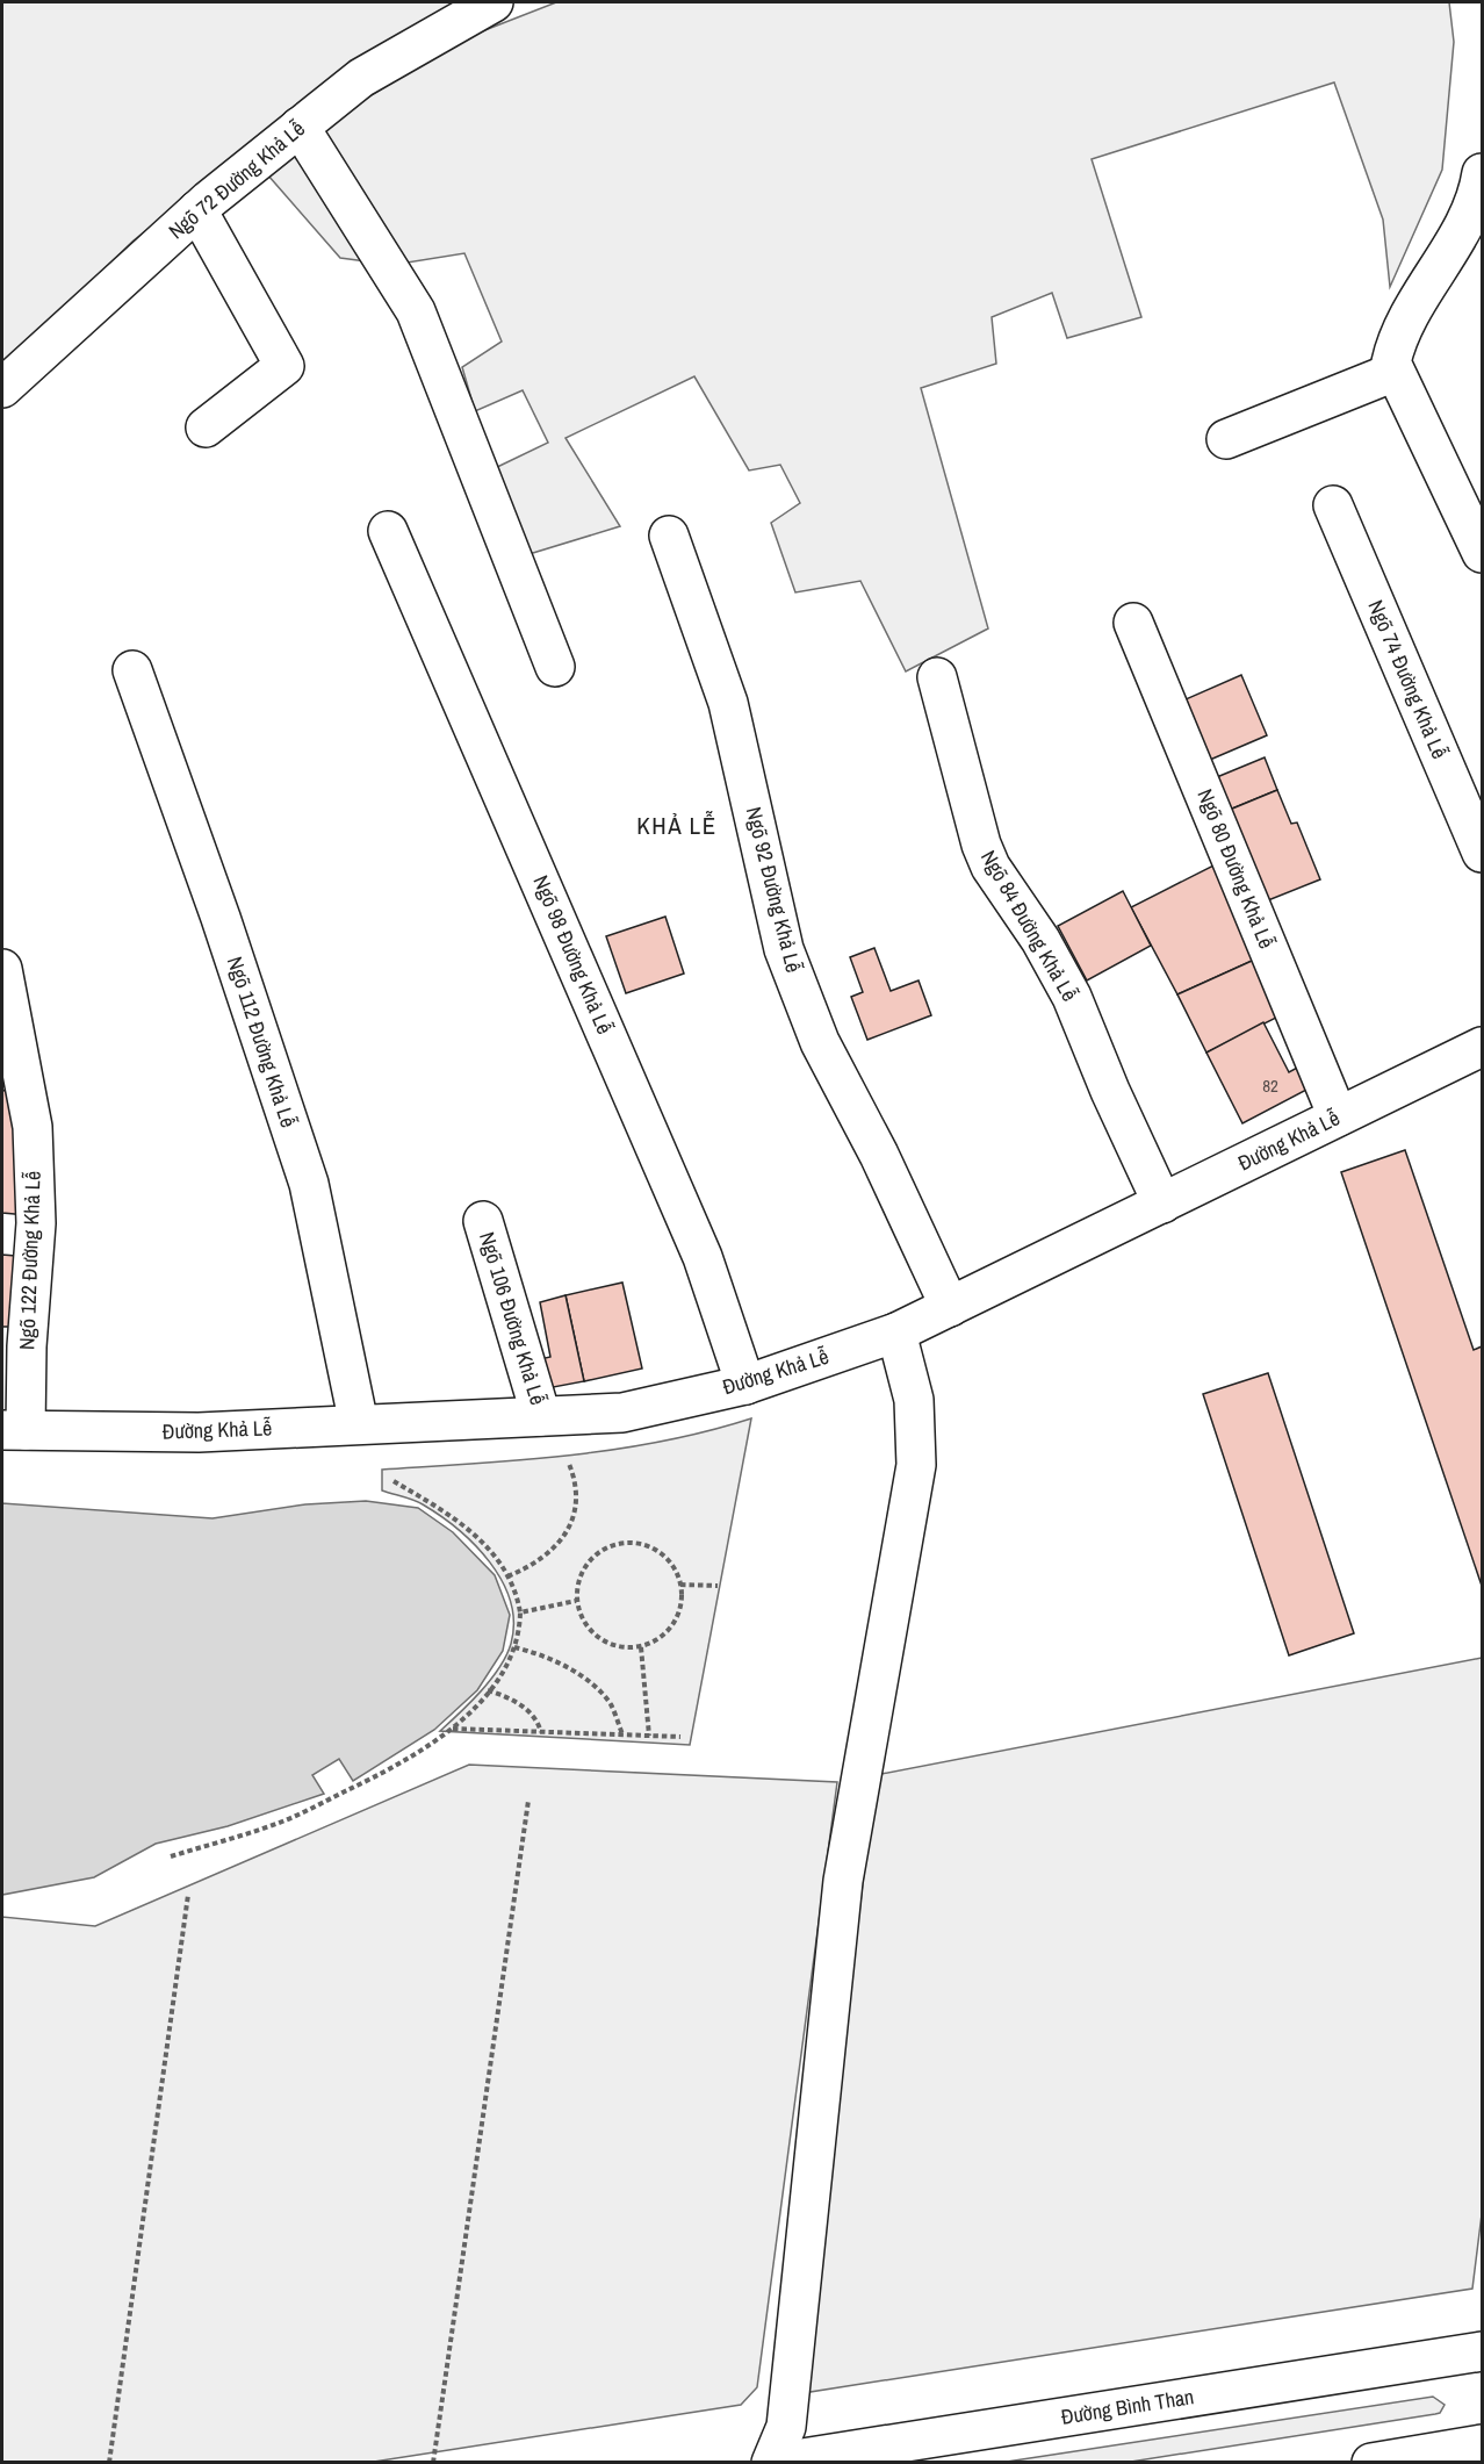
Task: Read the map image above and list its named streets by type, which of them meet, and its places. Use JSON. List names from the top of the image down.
{
  "streets": {
    "street": [
      "Ngõ 72 Đường Khả Lễ",
      "Ngõ 74 Đường Khả Lễ",
      "Ngõ 80 Đường Khả Lễ",
      "Ngõ 92 Đường Khả Lễ",
      "Ngõ 84 Đường Khả Lễ",
      "Ngõ 98 Đường Khả Lễ",
      "Ngõ 112 Đường Khả Lễ",
      "Đường Khả Lễ",
      "Ngõ 122 Đường Khả Lễ",
      "Ngõ 106 Đường Khả Lễ",
      "Đường Bình Than"
    ]
  },
  "crossings": [
    ["Ngõ 80 Đường Khả Lễ", "Đường Khả Lễ"],
    ["Ngõ 92 Đường Khả Lễ", "Đường Khả Lễ"],
    ["Ngõ 84 Đường Khả Lễ", "Đường Khả Lễ"],
    ["Ngõ 98 Đường Khả Lễ", "Đường Khả Lễ"],
    ["Ngõ 112 Đường Khả Lễ", "Đường Khả Lễ"],
    ["Đường Khả Lễ", "Ngõ 122 Đường Khả Lễ"],
    ["Đường Khả Lễ", "Ngõ 106 Đường Khả Lễ"]
  ],
  "districts": ["KHẢ LỄ"],
  "house_numbers": ["82"]
}
